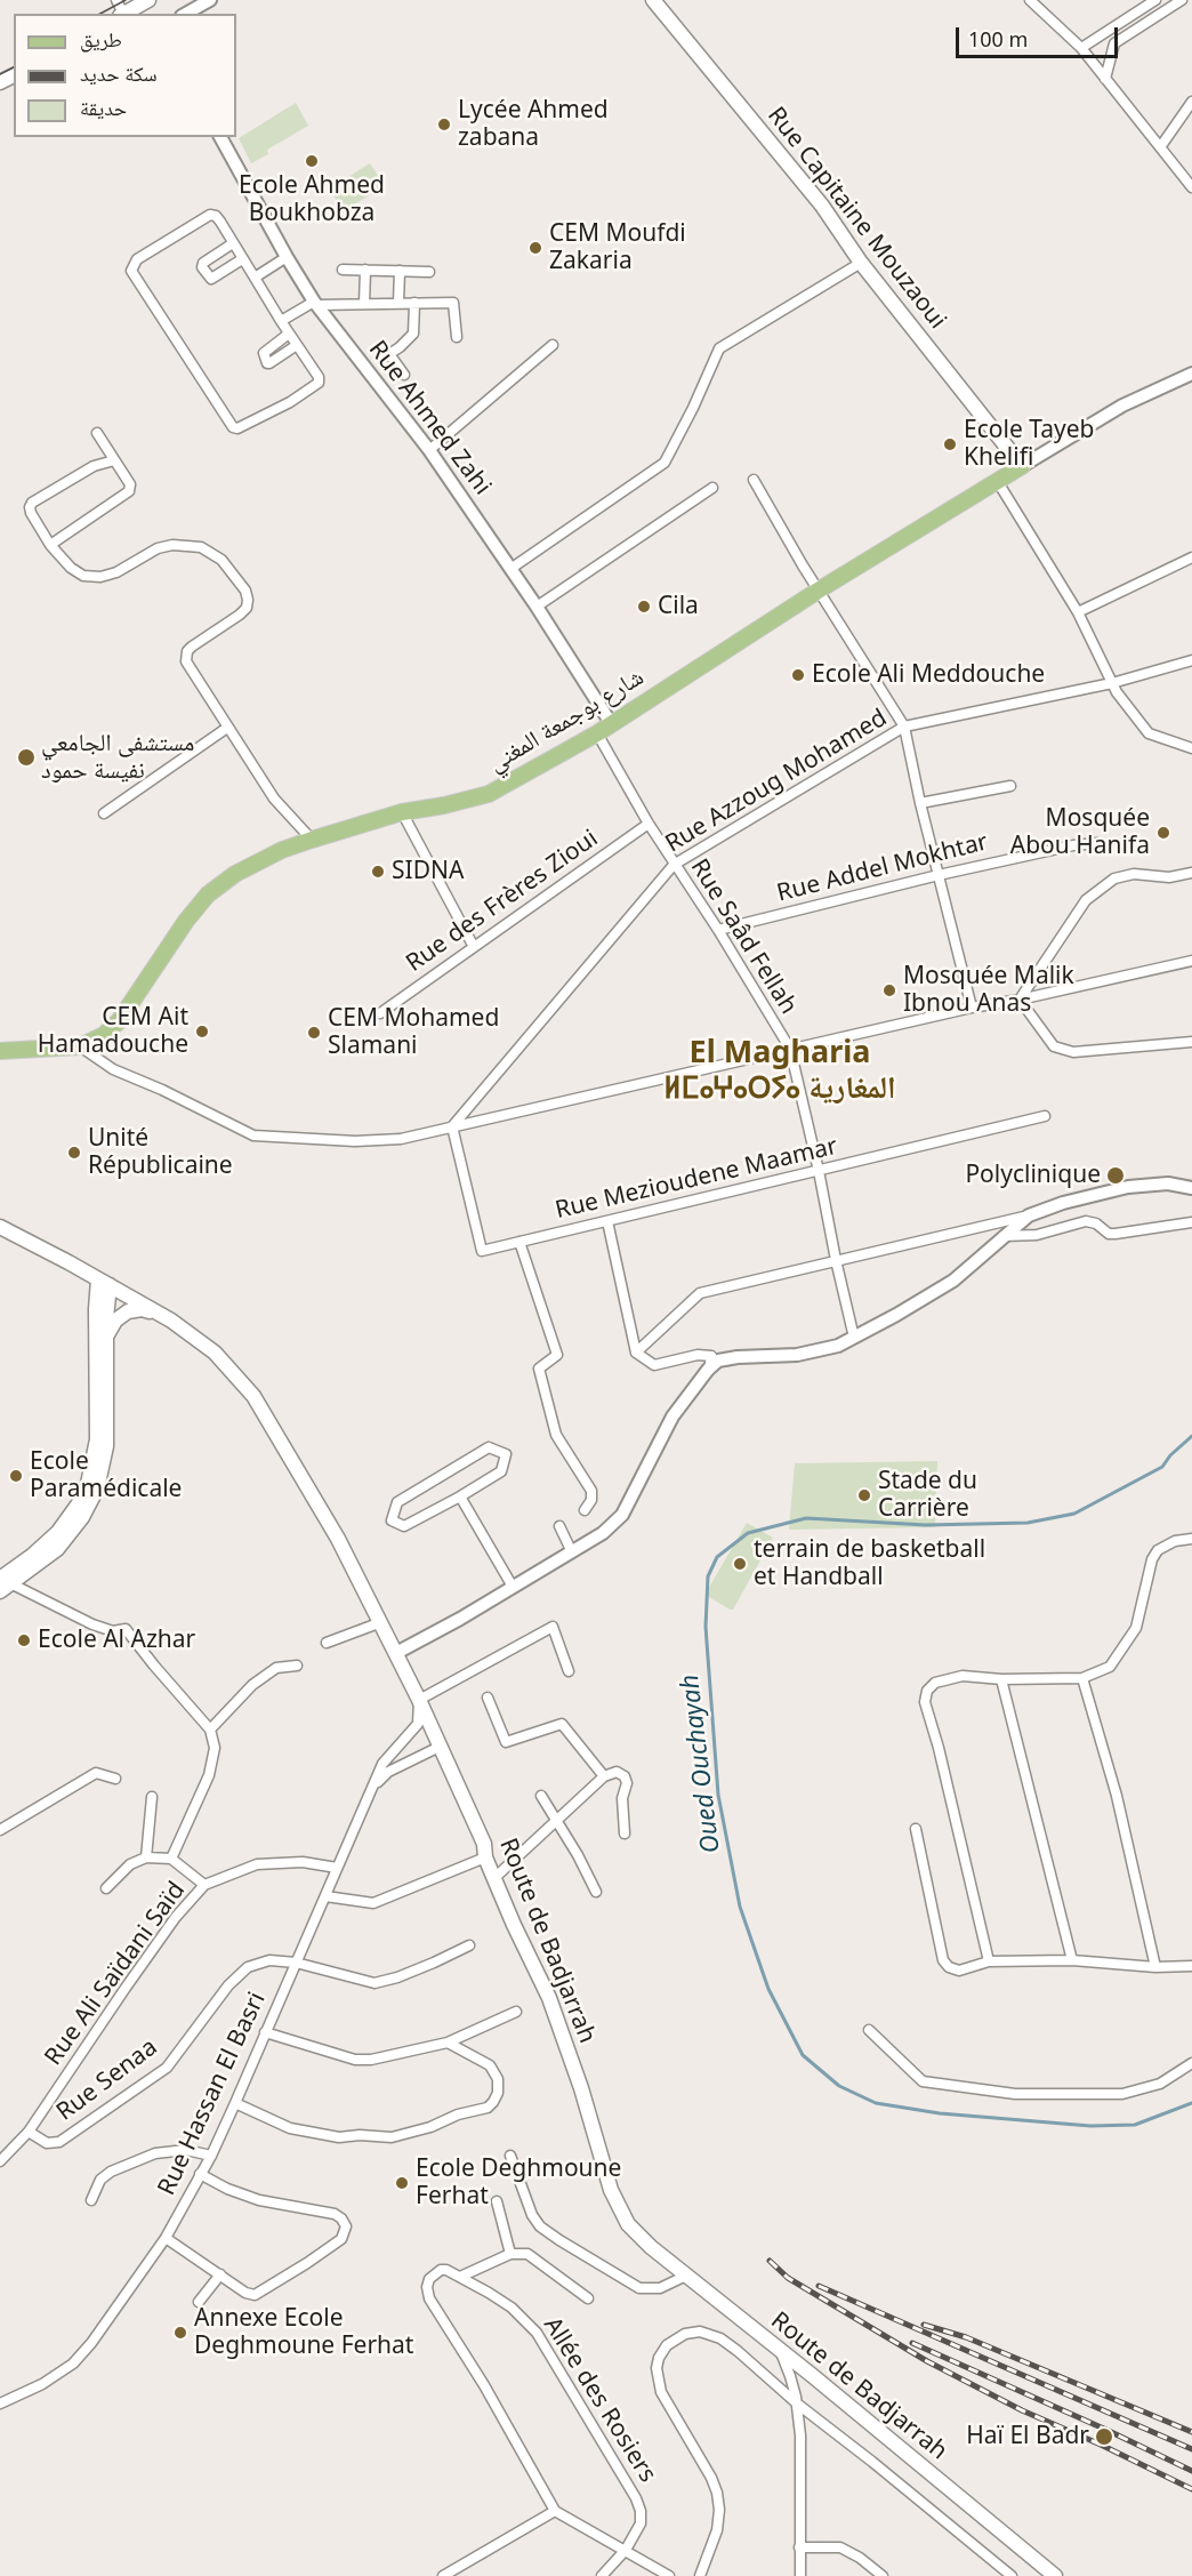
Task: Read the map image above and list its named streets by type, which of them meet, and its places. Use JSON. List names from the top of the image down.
{
  "streets": {
    "main road": ["Rue Capitaine Mouzaoui", "شارع بوجمعة المغني", "Route de Badjarrah"],
    "street": [
      "Rue Ahmed Zahi",
      "Rue Azzoug Mohamed",
      "Rue Addel Mokhtar",
      "Rue des Frères Zioui",
      "Rue Saâd Fellah",
      "Rue Mezioudene Maamar",
      "Rue Ali Saïdani Saïd",
      "Rue Senaa",
      "Rue Hassan El Basri",
      "Allée des Rosiers"
    ]
  },
  "crossings": [
    ["Rue Capitaine Mouzaoui", "شارع بوجمعة المغني"],
    ["Rue Ahmed Zahi", "شارع بوجمعة المغني"],
    ["شارع بوجمعة المغني", "Rue Saâd Fellah"],
    ["Rue Azzoug Mohamed", "Rue Saâd Fellah"],
    ["Rue Azzoug Mohamed", "Rue Mezioudene Maamar"],
    ["Rue Addel Mokhtar", "Rue Saâd Fellah"],
    ["Rue des Frères Zioui", "Rue Saâd Fellah"],
    ["Rue Saâd Fellah", "Rue Mezioudene Maamar"],
    ["Route de Badjarrah", "Rue Hassan El Basri"],
    ["Rue Ali Saïdani Saïd", "Rue Senaa"],
    ["Rue Ali Saïdani Saïd", "Rue Hassan El Basri"],
    ["Rue Senaa", "Rue Hassan El Basri"]
  ],
  "districts": ["El Magharia ⵍⵎⴰⵖⴰⵔⵢⴰ المغارية"],
  "water": ["Oued Ouchayah"],
  "places": [
    "Lycée Ahmed zabana",
    "Ecole Ahmed Boukhobza",
    "CEM Moufdi Zakaria",
    "Ecole Tayeb Khelifi",
    "Cila",
    "Ecole Ali Meddouche",
    "مستشفى الجامعي نفيسة حمود",
    "Mosquée Abou Hanifa",
    "SIDNA",
    "Mosquée Malik Ibnou Anas",
    "CEM Ait Hamadouche",
    "CEM Mohamed Slamani",
    "Unité Républicaine",
    "Polyclinique",
    "Ecole Paramédicale",
    "Stade du Carrière",
    "terrain de basketball et Handball",
    "Ecole Al Azhar",
    "Ecole Deghmoune Ferhat",
    "Annexe Ecole Deghmoune Ferhat",
    "Haï El Badr"
  ],
  "legend": ["طريق", "سكة حديد", "حديقة"],
  "scale_bar": "100 m"
}
